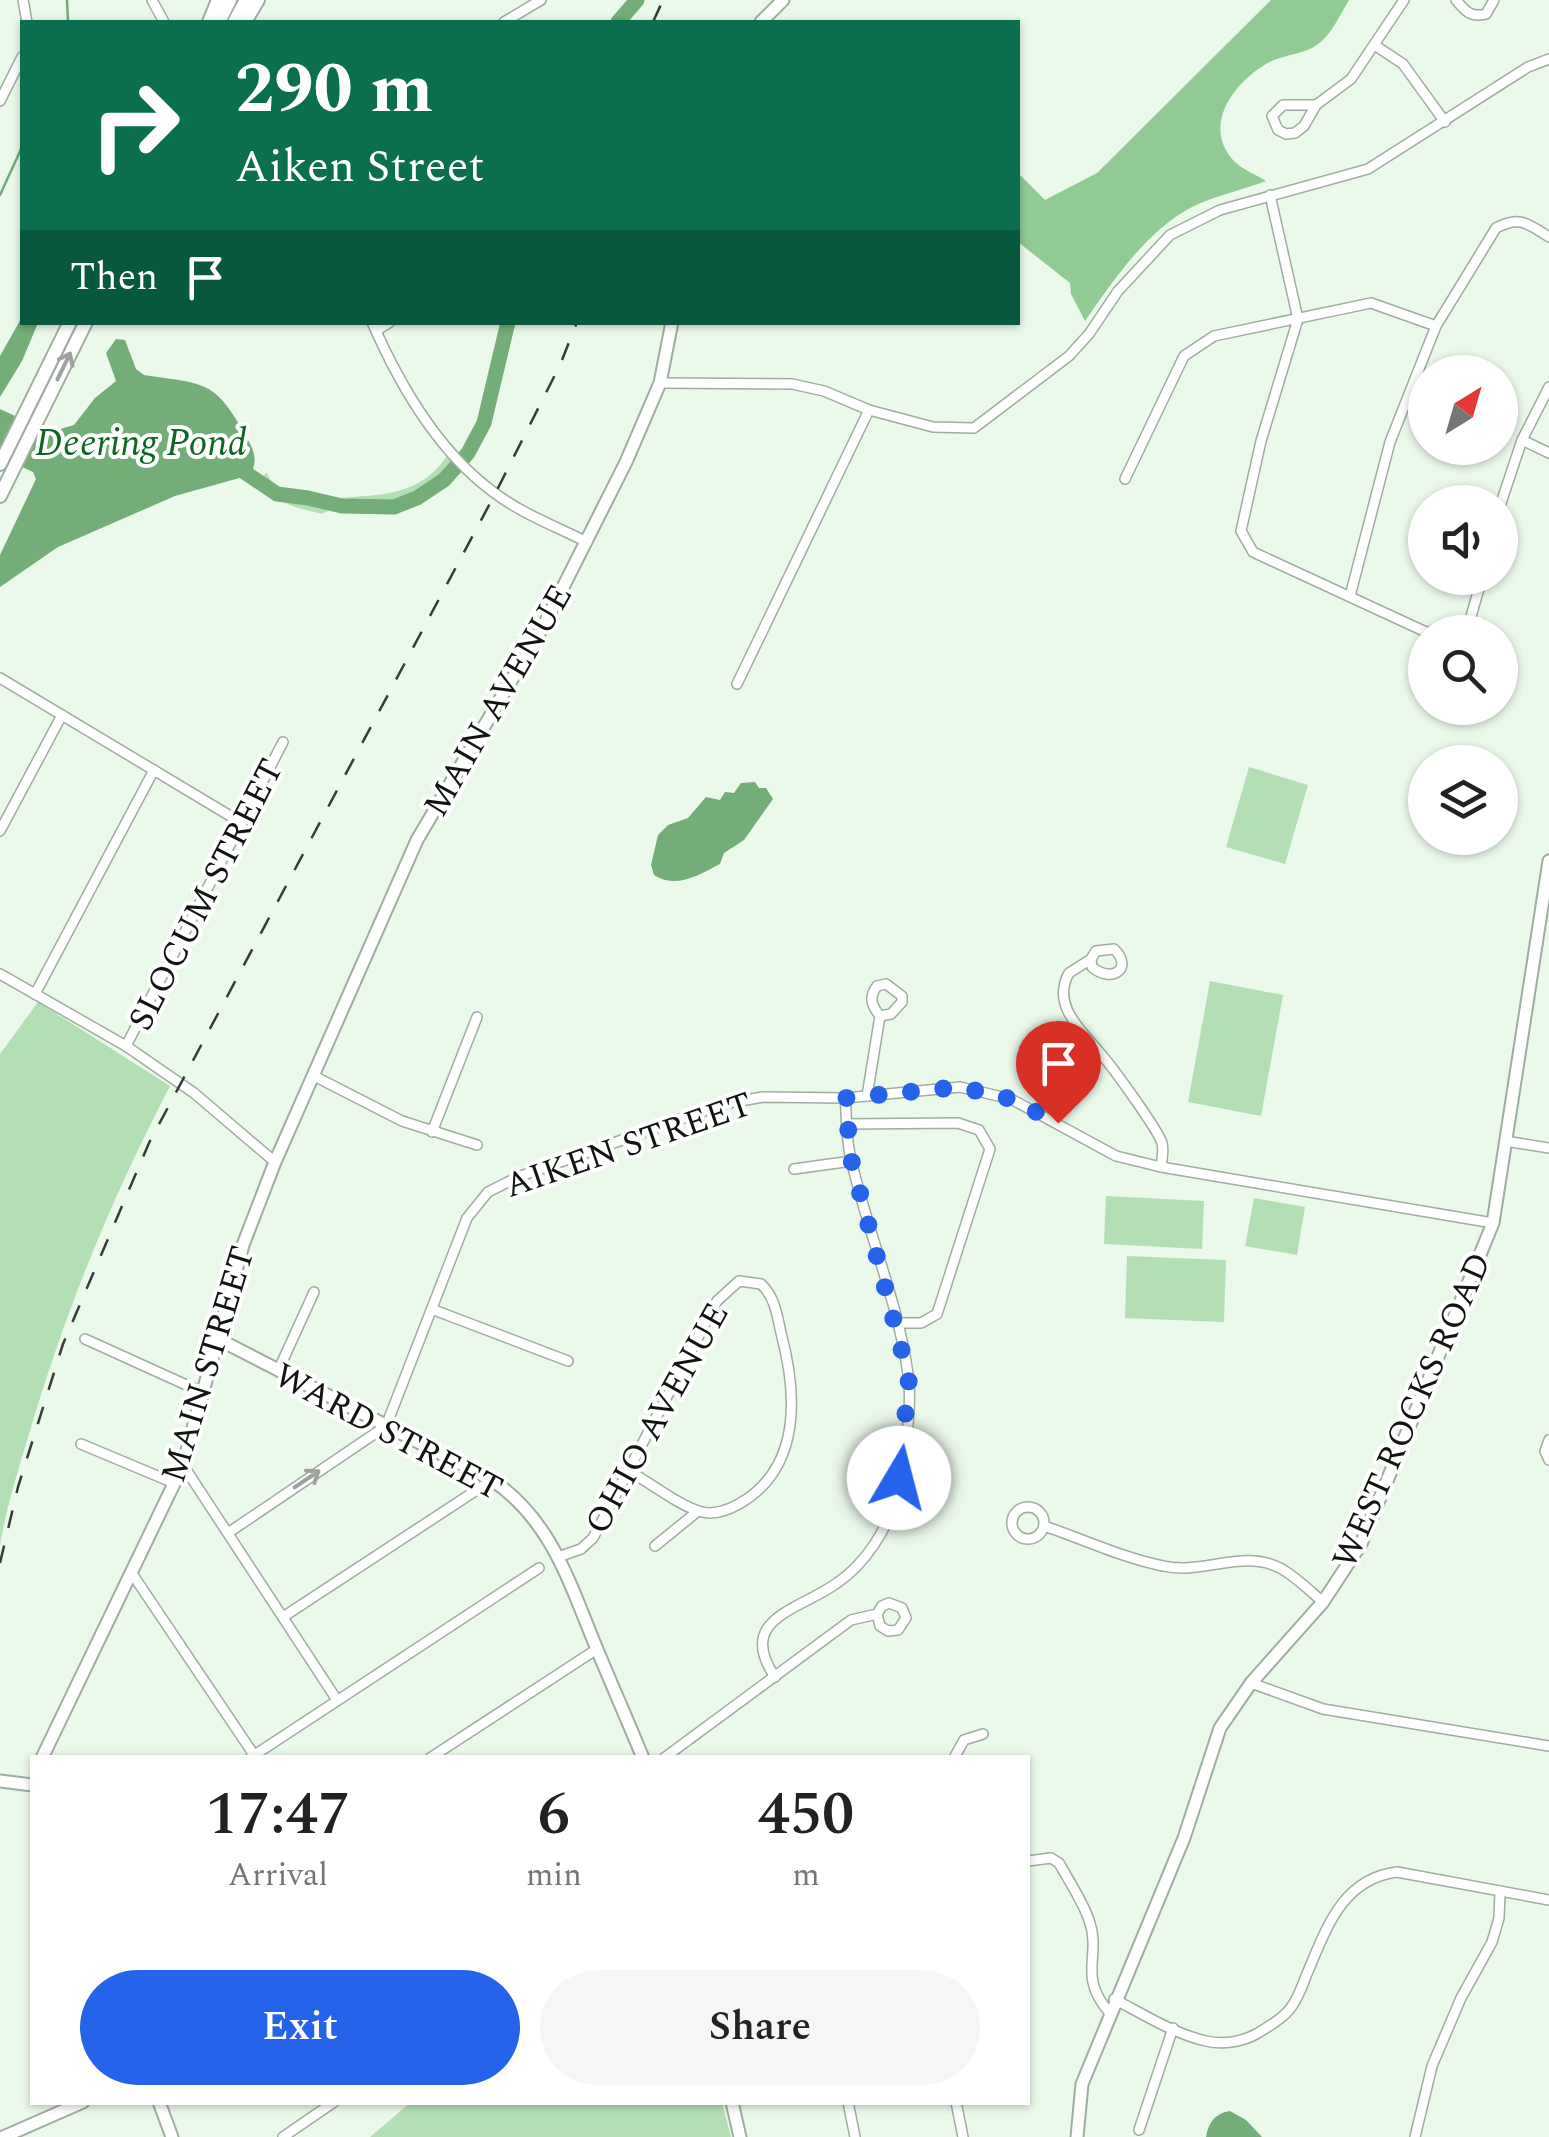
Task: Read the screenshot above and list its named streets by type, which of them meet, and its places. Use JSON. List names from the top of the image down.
{
  "streets": {
    "main road": [
      "MAIN AVENUE",
      "MAIN STREET",
      "WEST ROCKS ROAD",
      "WARD STREET"
    ],
    "street": ["SLOCUM STREET", "AIKEN STREET", "OHIO AVENUE"]
  },
  "crossings": [
    ["MAIN AVENUE", "MAIN STREET"],
    ["AIKEN STREET", "WEST ROCKS ROAD"],
    ["AIKEN STREET", "WARD STREET"],
    ["MAIN STREET", "WARD STREET"],
    ["OHIO AVENUE", "WARD STREET"]
  ],
  "water": ["Deering Pond"],
  "north": "top right",
  "page": {
    "turn": ["290 m", "Aiken Street"],
    "then": "Then",
    "eta": [
      "17:47",
      "Arrival",
      "6",
      "min",
      "450",
      "m"
    ],
    "buttons": ["Exit", "Share"]
  }
}
